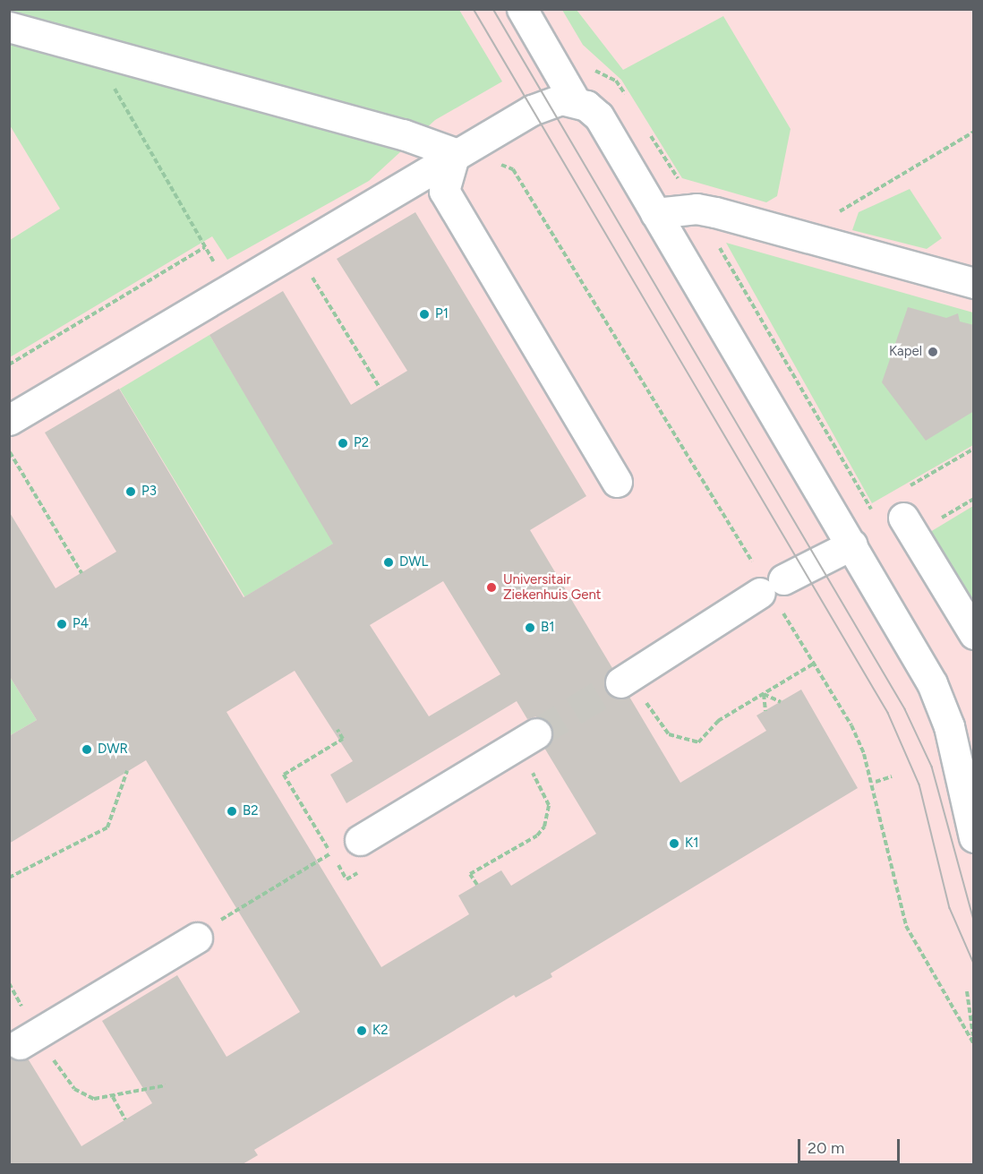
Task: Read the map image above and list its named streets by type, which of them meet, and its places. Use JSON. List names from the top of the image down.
{
  "places": [
    "P1",
    "Kapel",
    "P2",
    "P3",
    "DWL",
    "Universitair Ziekenhuis Gent",
    "P4",
    "B1",
    "DWR",
    "B2",
    "K1",
    "K2"
  ],
  "scale_bar": "20 m"
}
